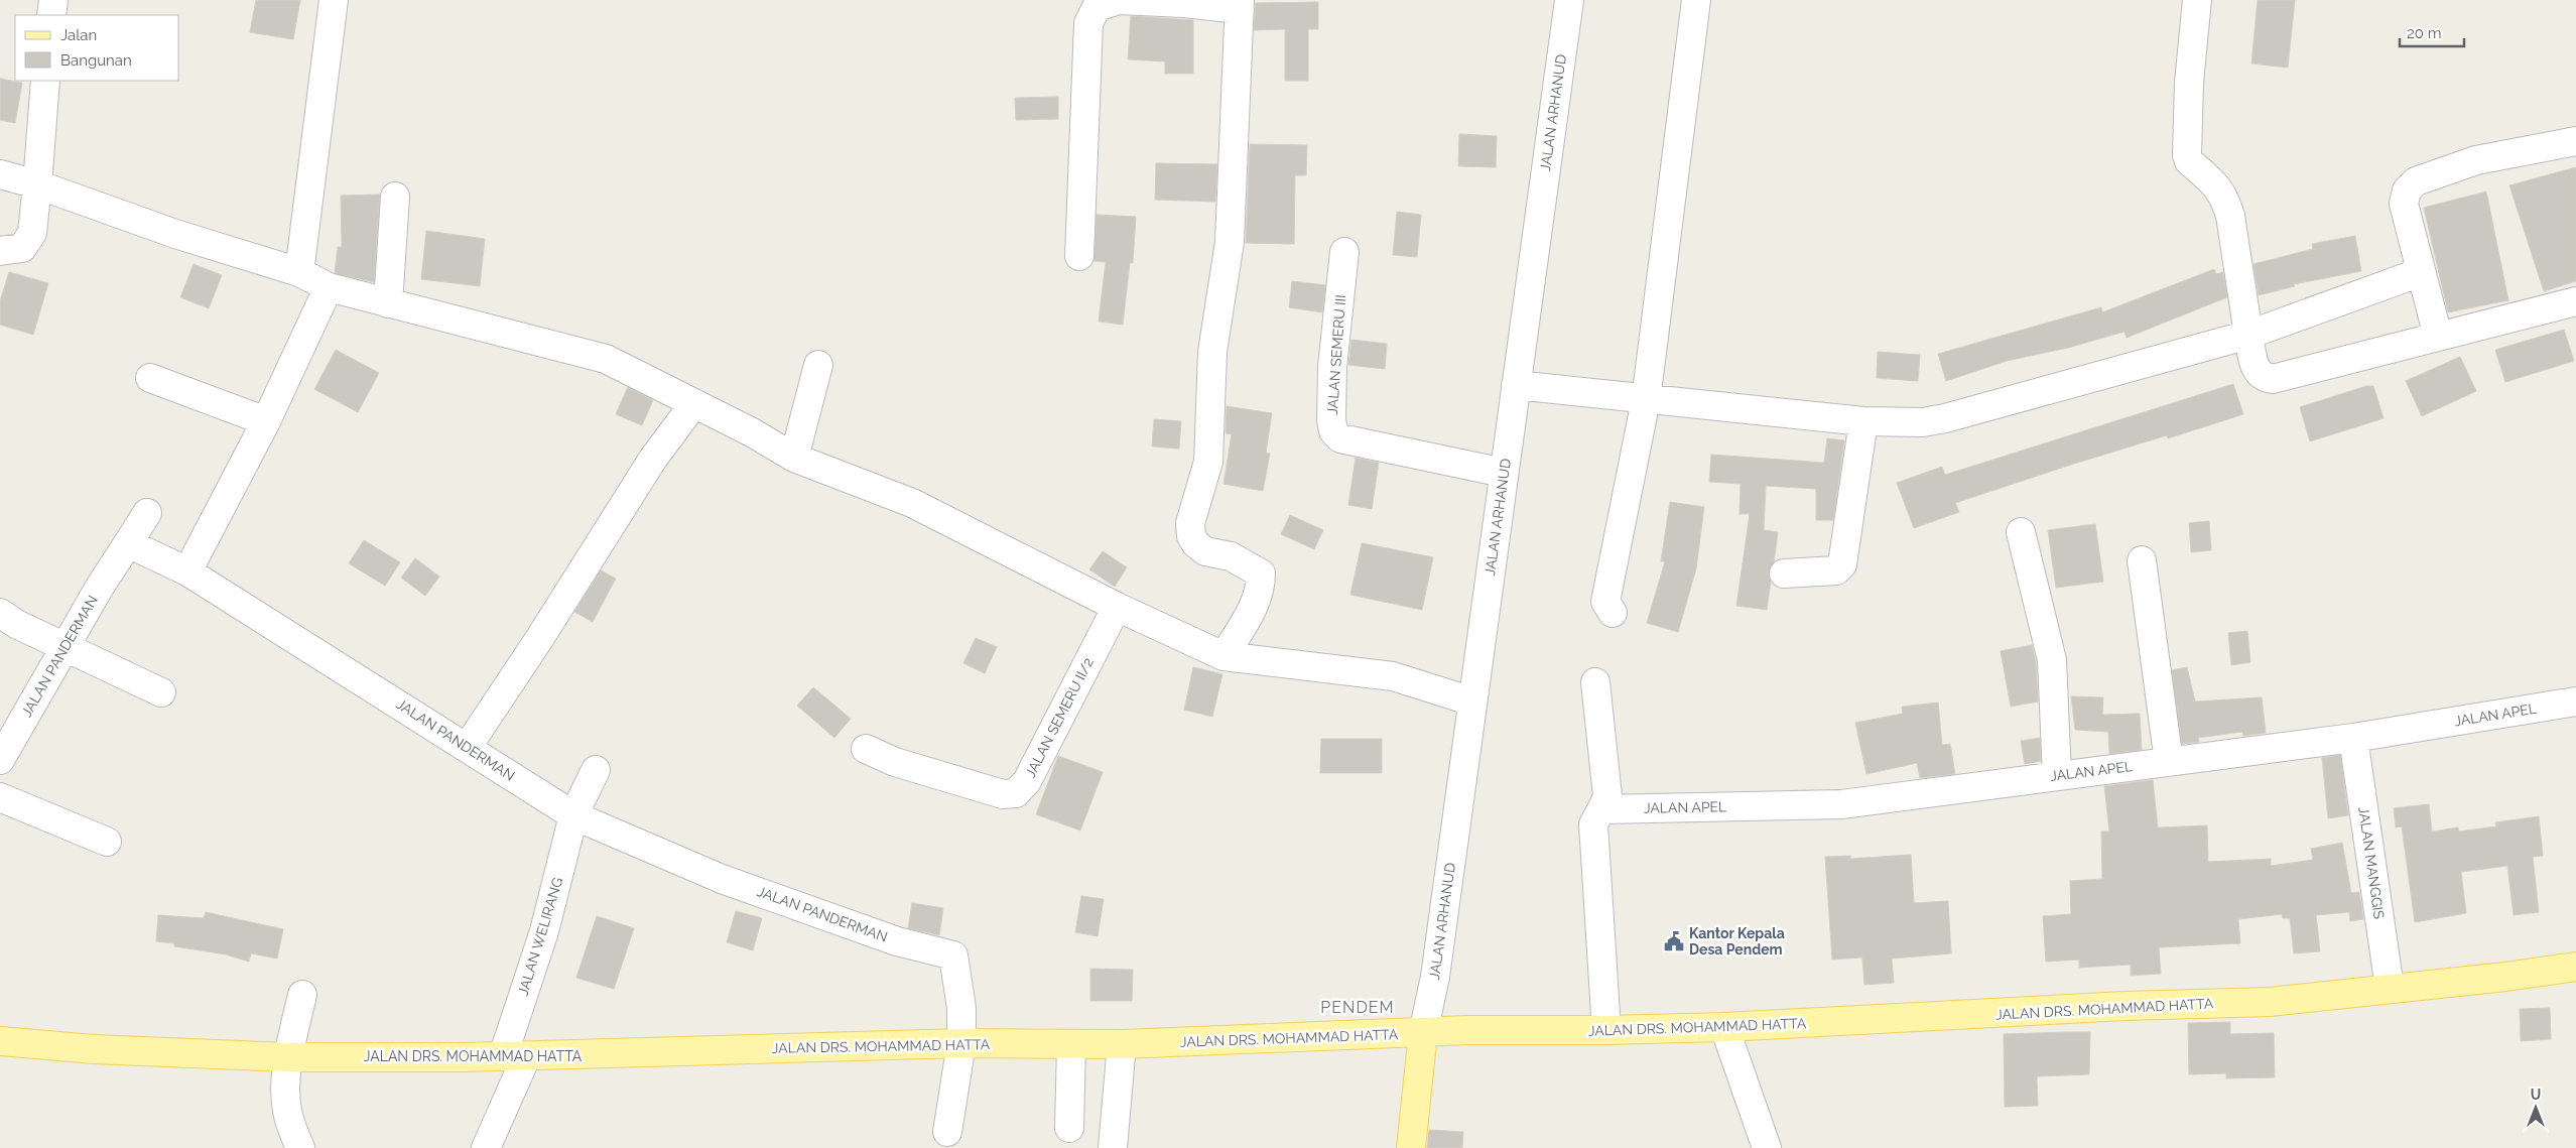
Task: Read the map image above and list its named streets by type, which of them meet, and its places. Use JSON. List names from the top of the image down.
{
  "streets": {
    "main road": ["JALAN DRS. MOHAMMAD HATTA"],
    "street": [
      "JALAN ARHANUD",
      "JALAN SEMERU III",
      "JALAN PANDERMAN",
      "JALAN APEL",
      "JALAN SEMERU II/2",
      "JALAN MANGGIS",
      "JALAN WELIRANG"
    ]
  },
  "crossings": [
    ["JALAN ARHANUD", "JALAN SEMERU III"],
    ["JALAN ARHANUD", "JALAN DRS. MOHAMMAD HATTA"],
    ["JALAN PANDERMAN", "JALAN WELIRANG"],
    ["JALAN PANDERMAN", "JALAN DRS. MOHAMMAD HATTA"],
    ["JALAN APEL", "JALAN MANGGIS"],
    ["JALAN MANGGIS", "JALAN DRS. MOHAMMAD HATTA"],
    ["JALAN WELIRANG", "JALAN DRS. MOHAMMAD HATTA"]
  ],
  "districts": ["PENDEM"],
  "places": {
    "public building": ["Kantor Kepala Desa Pendem"]
  },
  "legend": ["Jalan", "Bangunan"],
  "scale_bar": "20 m",
  "north": "top"
}
